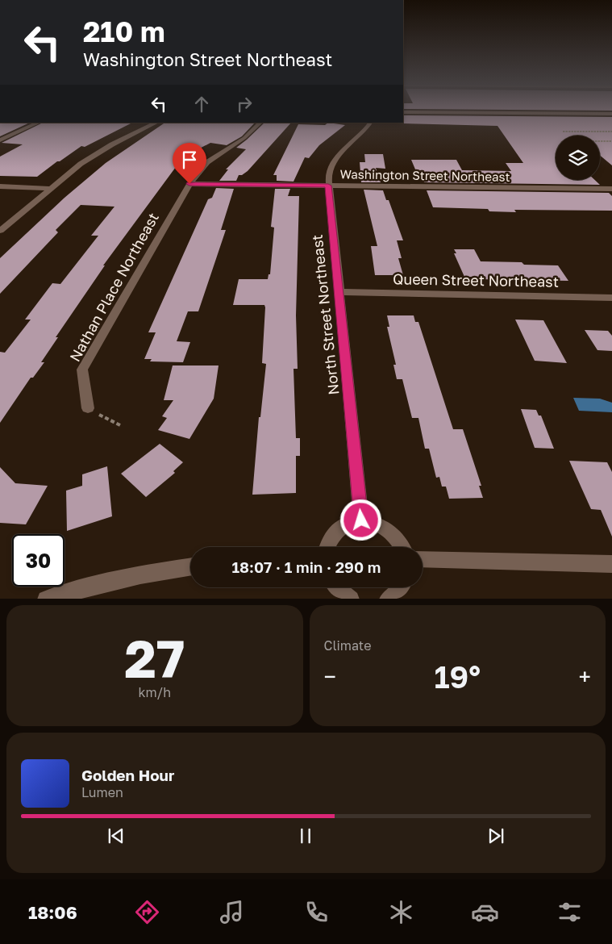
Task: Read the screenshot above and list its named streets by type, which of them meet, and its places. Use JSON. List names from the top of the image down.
{
  "streets": {
    "street": [
      "Washington Street Northeast",
      "Queen Street Northeast",
      "Nathan Place Northeast",
      "North Street Northeast"
    ]
  },
  "crossings": [
    ["Washington Street Northeast", "Nathan Place Northeast"],
    ["Washington Street Northeast", "North Street Northeast"],
    ["Queen Street Northeast", "North Street Northeast"]
  ],
  "page": {
    "turn": ["210 m", "Washington Street Northeast"],
    "limit": "30",
    "trip": "18:07 · 1 min · 290 m",
    "tile": [
      ["27", "km/h"],
      "Climate"
    ],
    "heat": ["−", "19°", "+"],
    "song": ["Golden Hour", "Lumen"],
    "tabs": "18:06"
  }
}
